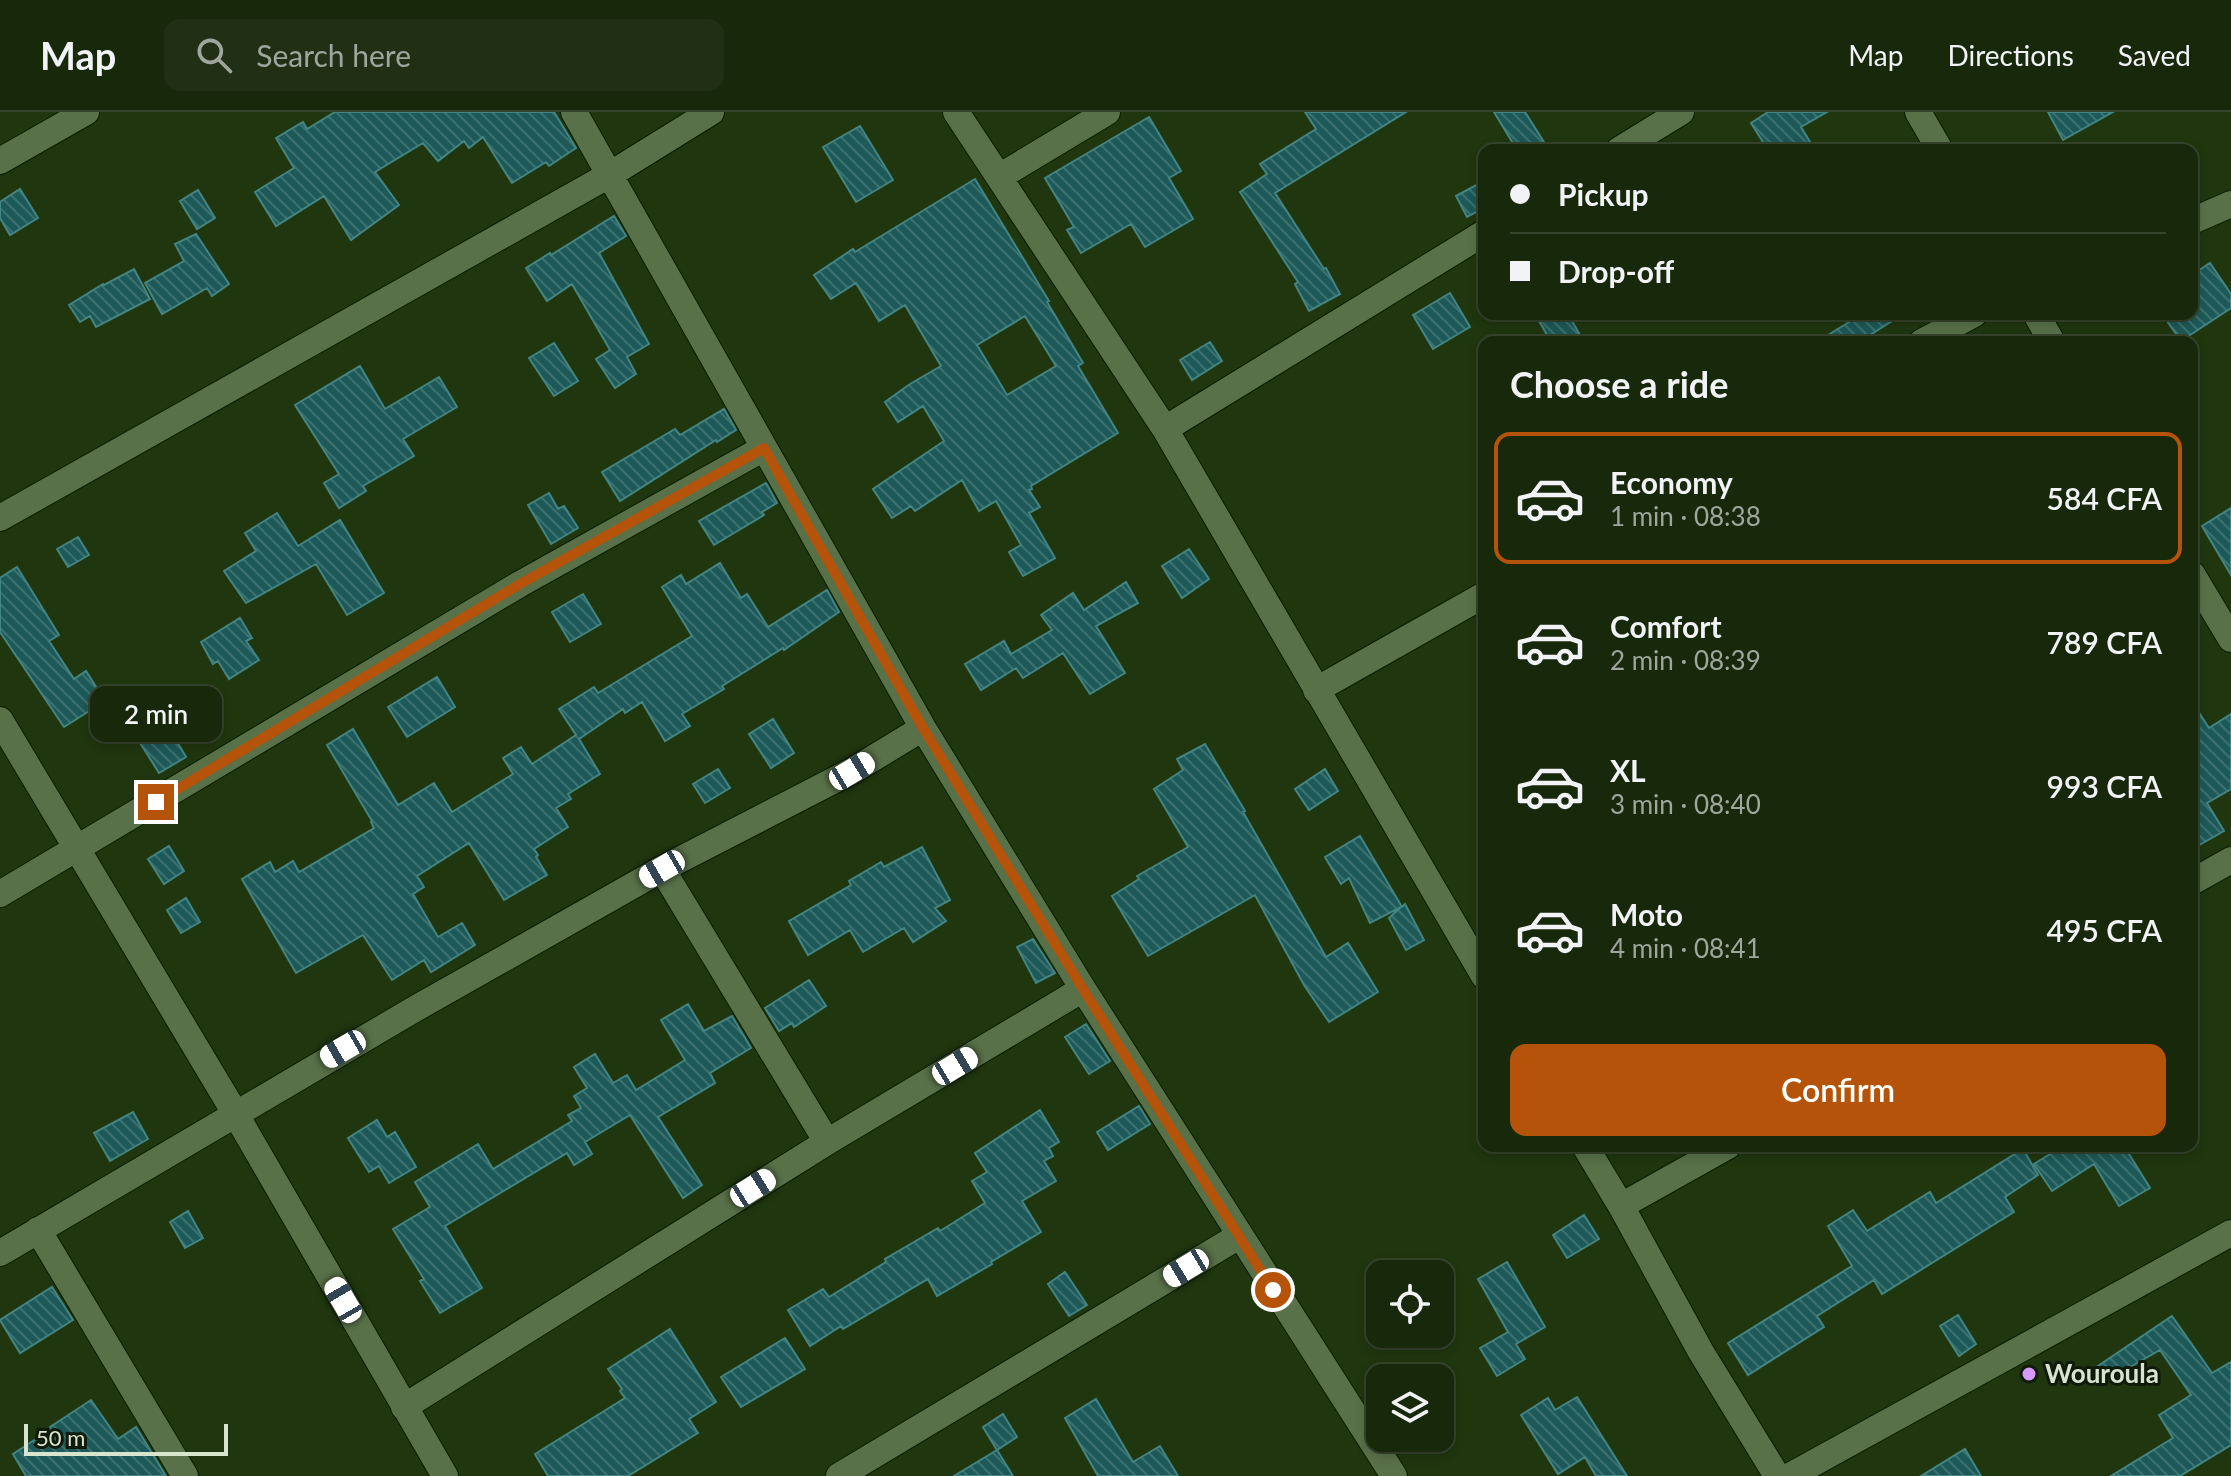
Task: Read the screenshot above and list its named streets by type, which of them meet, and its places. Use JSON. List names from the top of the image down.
{
  "places": ["Wouroula"],
  "scale_bar": "50 m",
  "page": {
    "header": "Map",
    "search": "Search here",
    "nav": ["Map", "Directions", "Saved"],
    "banner": ["Pickup", "Drop-off"],
    "heading": "Choose a ride",
    "list": [
      {
        "name": "Economy",
        "note": "1 min · 08:38",
        "value": "584 CFA"
      },
      {
        "name": "Comfort",
        "note": "2 min · 08:39",
        "value": "789 CFA"
      },
      {
        "name": "XL",
        "note": "3 min · 08:40",
        "value": "993 CFA"
      },
      {
        "name": "Moto",
        "note": "4 min · 08:41",
        "value": "495 CFA"
      }
    ],
    "bubble": "2 min",
    "buttons": "Confirm",
    "scale": "50 m"
  }
}
